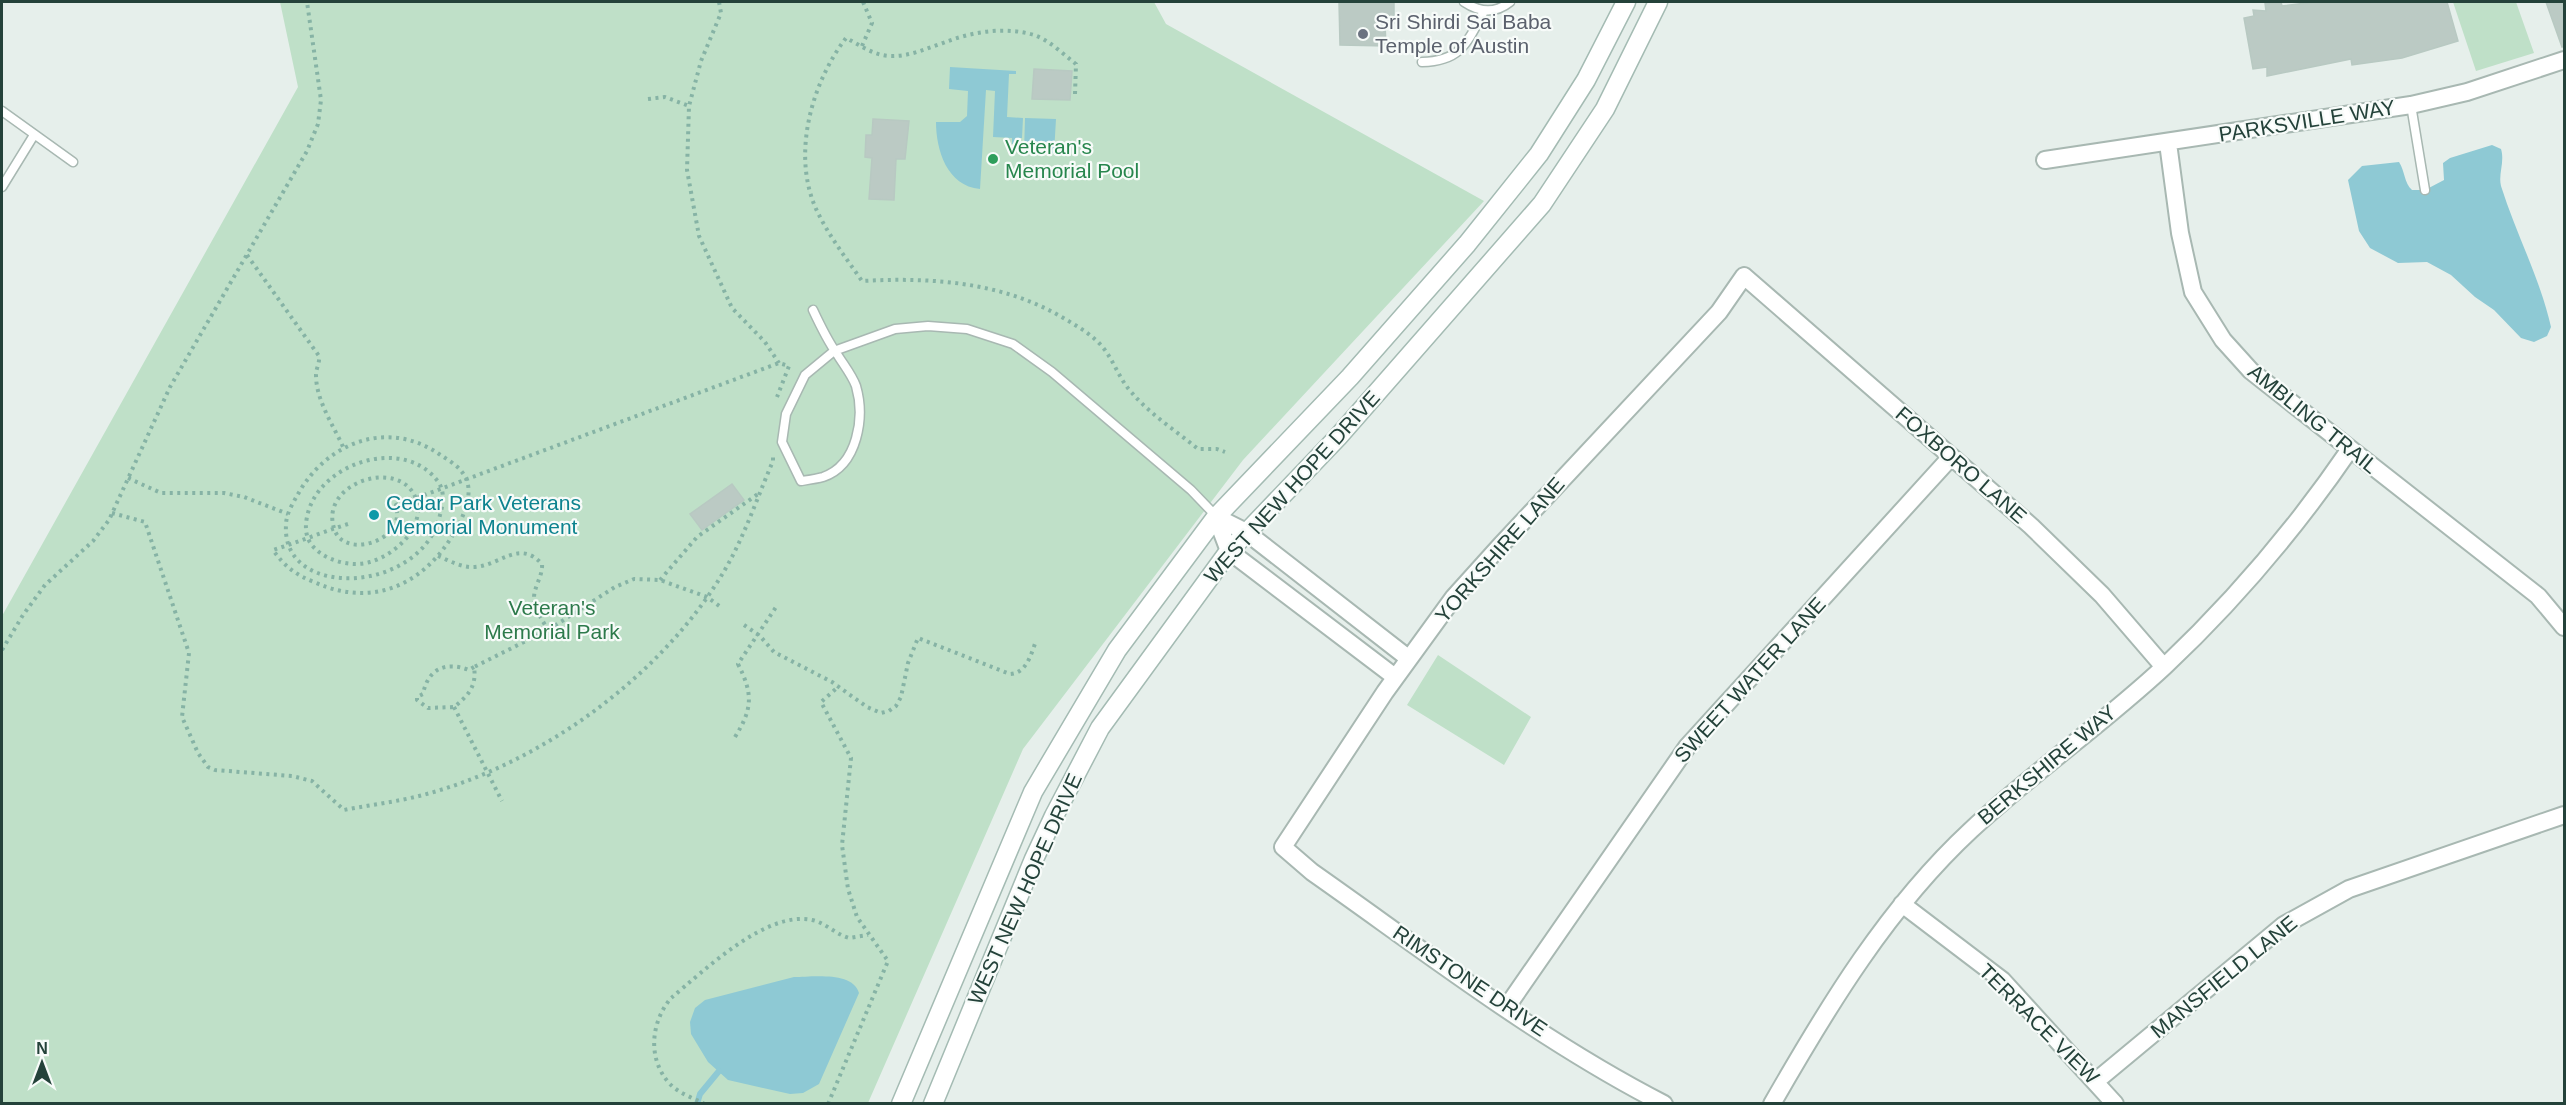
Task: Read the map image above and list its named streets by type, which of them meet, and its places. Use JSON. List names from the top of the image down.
{
  "streets": {
    "main road": ["WEST NEW HOPE DRIVE"],
    "street": [
      "PARKSVILLE WAY",
      "AMBLING TRAIL",
      "FOXBORO LANE",
      "YORKSHIRE LANE",
      "SWEET WATER LANE",
      "BERKSHIRE WAY",
      "MANSFIELD LANE",
      "RIMSTONE DRIVE",
      "TERRACE VIEW"
    ]
  },
  "crossings": [
    ["PARKSVILLE WAY", "AMBLING TRAIL"],
    ["AMBLING TRAIL", "BERKSHIRE WAY"],
    ["FOXBORO LANE", "YORKSHIRE LANE"],
    ["FOXBORO LANE", "SWEET WATER LANE"],
    ["FOXBORO LANE", "BERKSHIRE WAY"],
    ["YORKSHIRE LANE", "RIMSTONE DRIVE"],
    ["SWEET WATER LANE", "RIMSTONE DRIVE"],
    ["BERKSHIRE WAY", "TERRACE VIEW"],
    ["MANSFIELD LANE", "TERRACE VIEW"]
  ],
  "parks": ["Veteran's Memorial Park"],
  "places": ["Sri Shirdi Sai Baba Temple of Austin", "Veteran's Memorial Pool", "Cedar Park Veterans Memorial Monument"],
  "north": "top"
}
